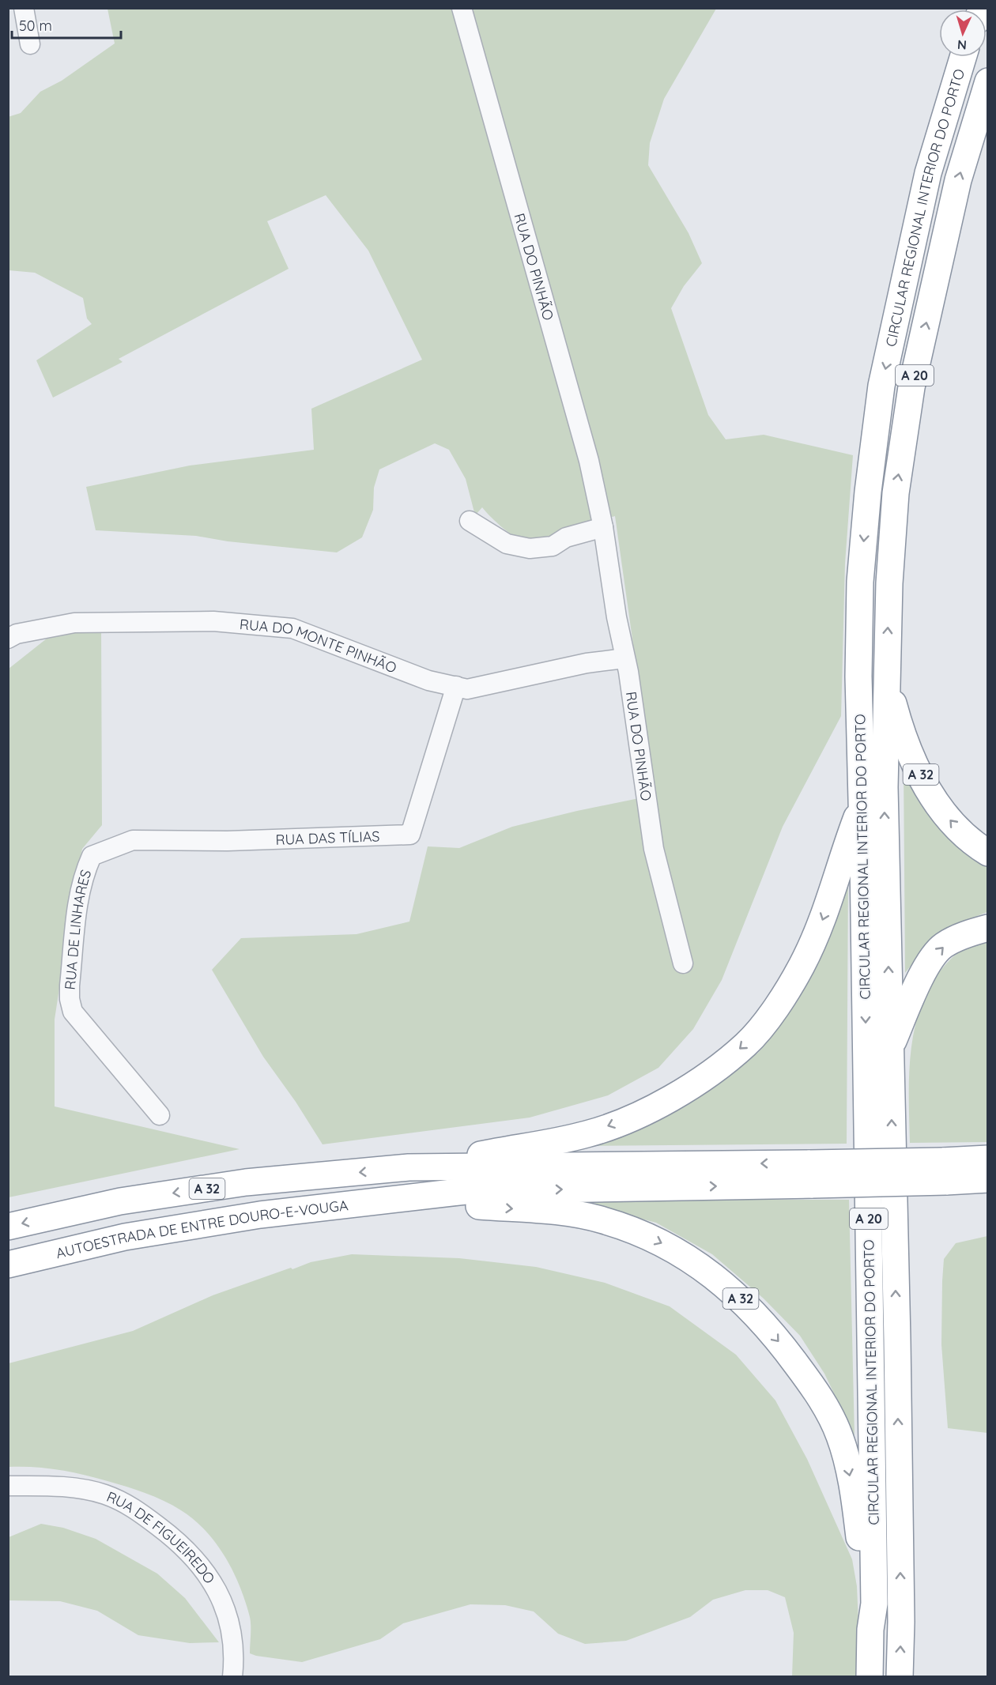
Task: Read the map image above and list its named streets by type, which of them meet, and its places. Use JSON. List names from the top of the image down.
{
  "streets": {
    "highway": [
      "CIRCULAR REGIONAL INTERIOR DO PORTO",
      "A 20",
      "A 32",
      "AUTOESTRADA DE ENTRE DOURO-E-VOUGA"
    ],
    "street": [
      "RUA DO PINHÃO",
      "RUA DO MONTE PINHÃO",
      "RUA DAS TÍLIAS",
      "RUA DE LINHARES",
      "RUA DE FIGUEIREDO"
    ]
  },
  "crossings": [
    ["CIRCULAR REGIONAL INTERIOR DO PORTO", "A 32"],
    ["RUA DO PINHÃO", "RUA DO MONTE PINHÃO"],
    ["RUA DO MONTE PINHÃO", "RUA DAS TÍLIAS"],
    ["A 32", "AUTOESTRADA DE ENTRE DOURO-E-VOUGA"],
    ["RUA DAS TÍLIAS", "RUA DE LINHARES"]
  ],
  "scale_bar": "50 m",
  "north": "bottom"
}
